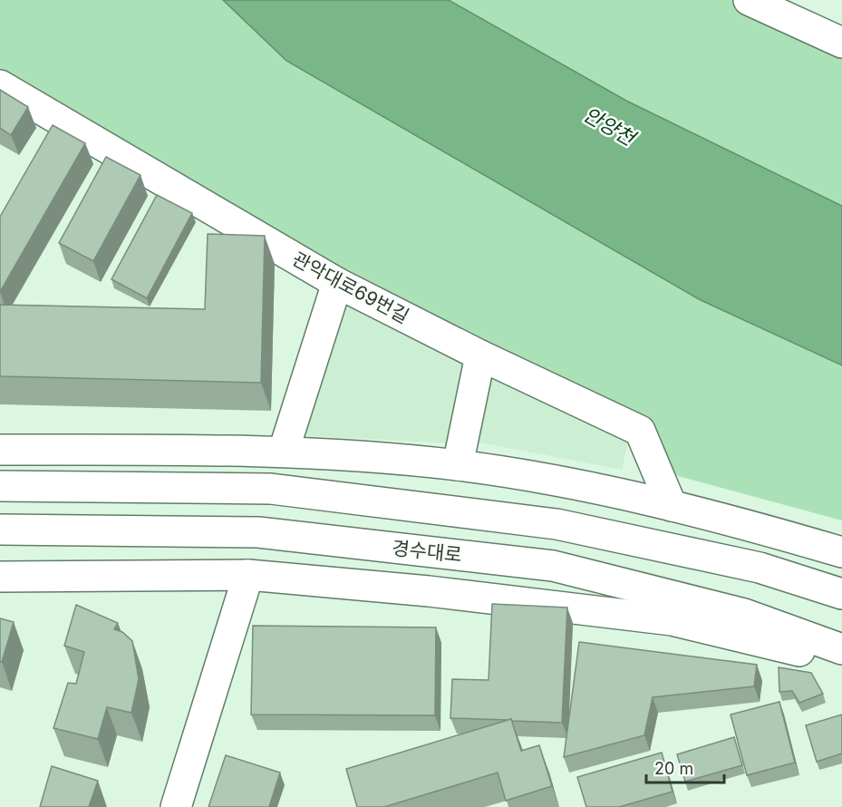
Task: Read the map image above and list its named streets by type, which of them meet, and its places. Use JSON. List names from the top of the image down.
{
  "streets": {
    "main road": ["관악대로69번길", "경수대로"]
  },
  "water": ["안양천"],
  "scale_bar": "20 m"
}
